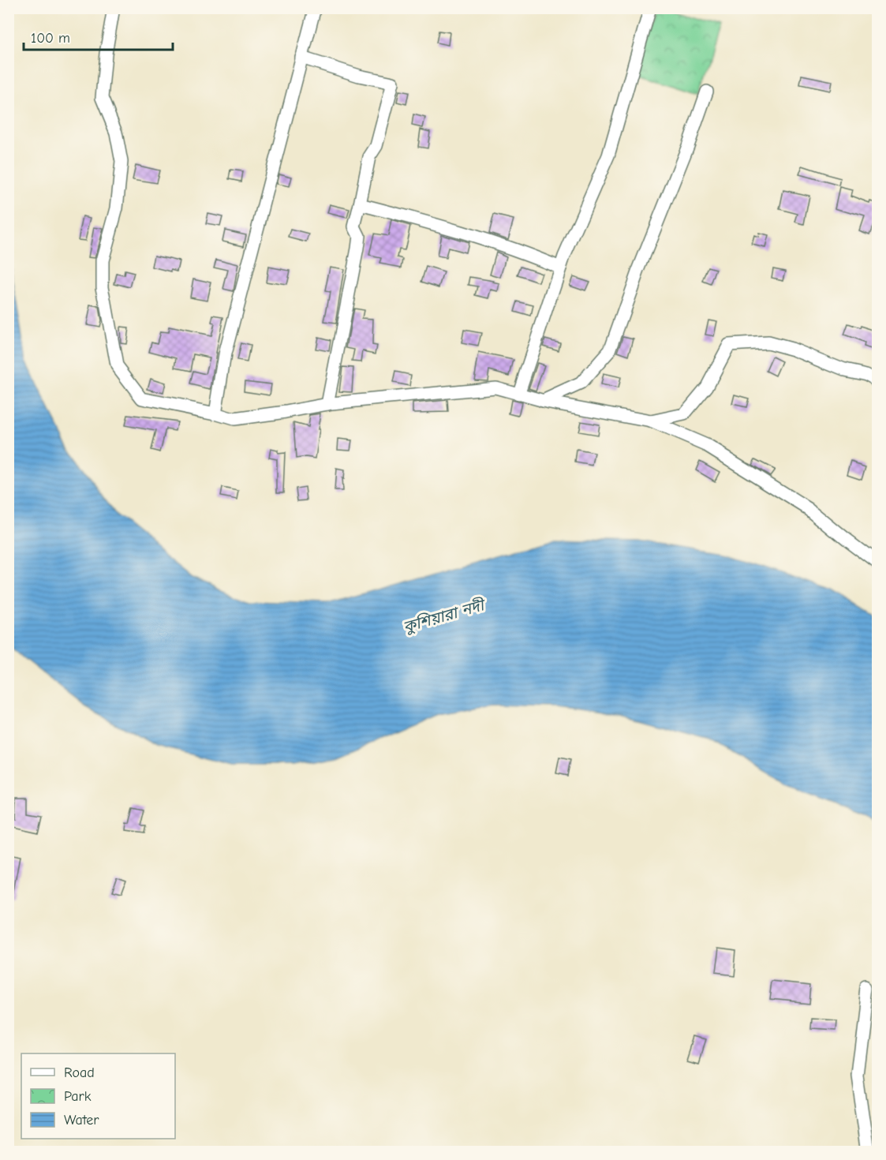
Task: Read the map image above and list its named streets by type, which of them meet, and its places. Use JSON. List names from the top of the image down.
{
  "water": ["কুশিয়ারা নদী"],
  "legend": ["Road", "Park", "Water"],
  "scale_bar": "100 m"
}
